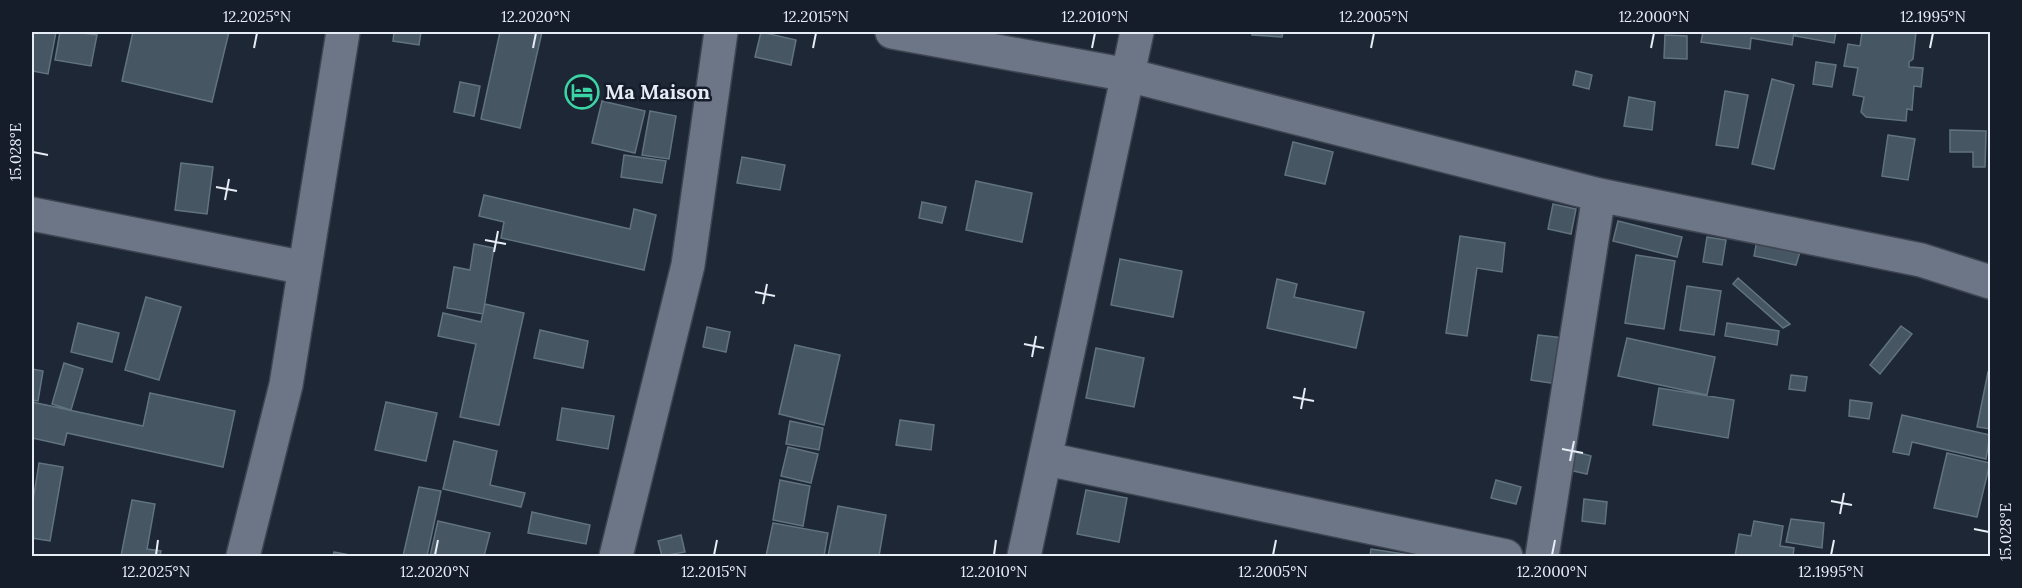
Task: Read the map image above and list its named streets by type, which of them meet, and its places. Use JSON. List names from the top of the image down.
{
  "places": {
    "hotel": ["Ma Maison"]
  },
  "coordinates": [
    "12.2025°N",
    "12.2020°N",
    "12.2015°N",
    "12.2010°N",
    "12.2005°N",
    "12.2000°N",
    "12.1995°N",
    "15.028°E"
  ]
}
